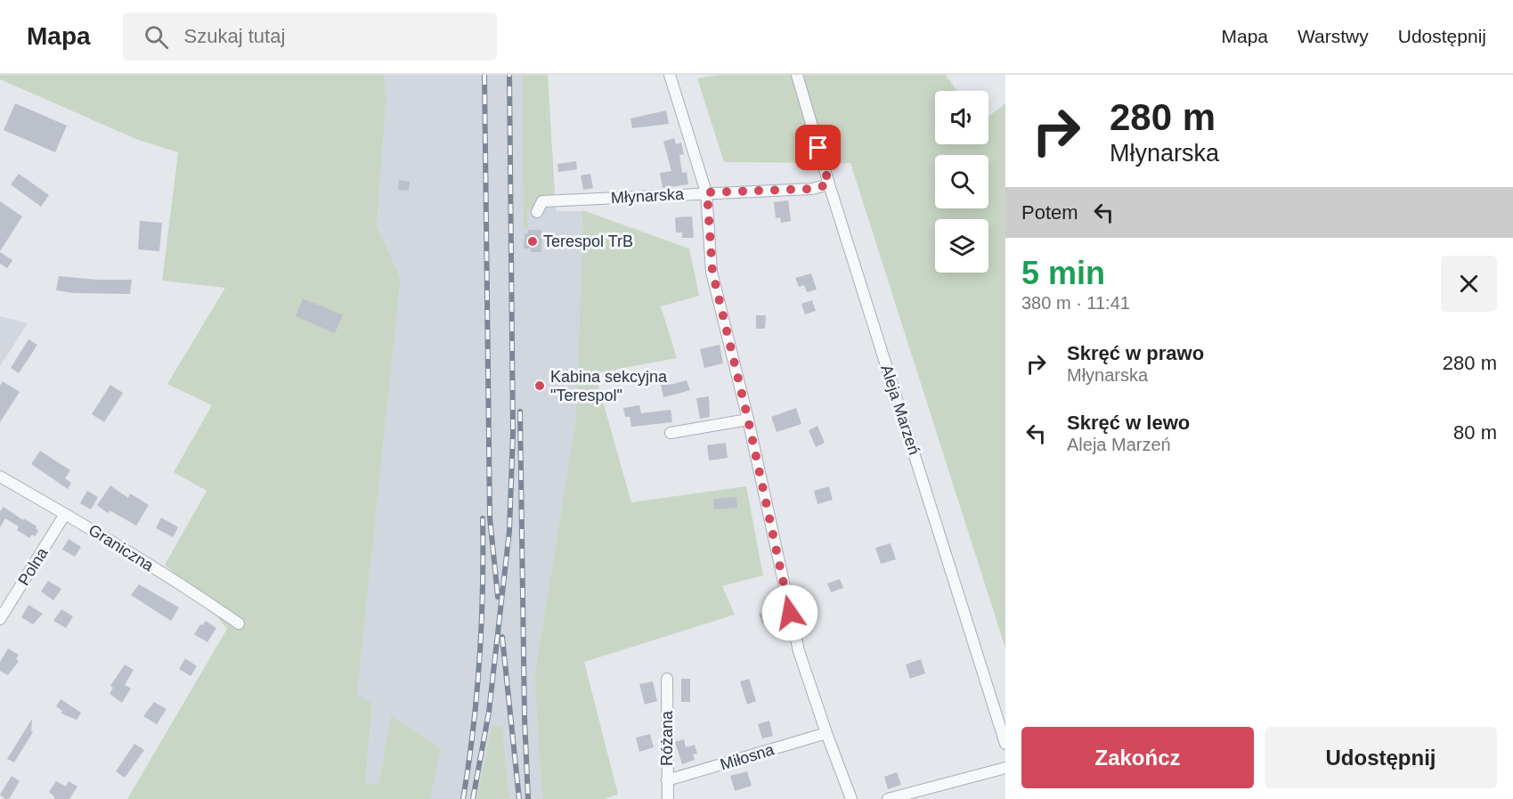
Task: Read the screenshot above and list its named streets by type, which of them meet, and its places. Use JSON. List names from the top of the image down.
{
  "streets": {
    "street": [
      "Młynarska",
      "Aleja Marzeń",
      "Graniczna",
      "Polna",
      "Różana",
      "Miłosna"
    ]
  },
  "crossings": [
    ["Młynarska", "Aleja Marzeń"],
    ["Graniczna", "Polna"],
    ["Różana", "Miłosna"]
  ],
  "places": ["Terespol TrB", "Kabina sekcyjna \"Terespol\""],
  "page": {
    "header": "Mapa",
    "search": "Szukaj tutaj",
    "nav": ["Mapa", "Warstwy", "Udostępnij"],
    "turn": ["280 m", "Młynarska"],
    "then": "Potem",
    "heading": ["5 min", "380 m · 11:41"],
    "list": [
      {
        "name": "Skręć w prawo",
        "note": "Młynarska",
        "value": "280 m"
      },
      {
        "name": "Skręć w lewo",
        "note": "Aleja Marzeń",
        "value": "80 m"
      }
    ],
    "buttons": ["Zakończ", "Udostępnij"]
  }
}
